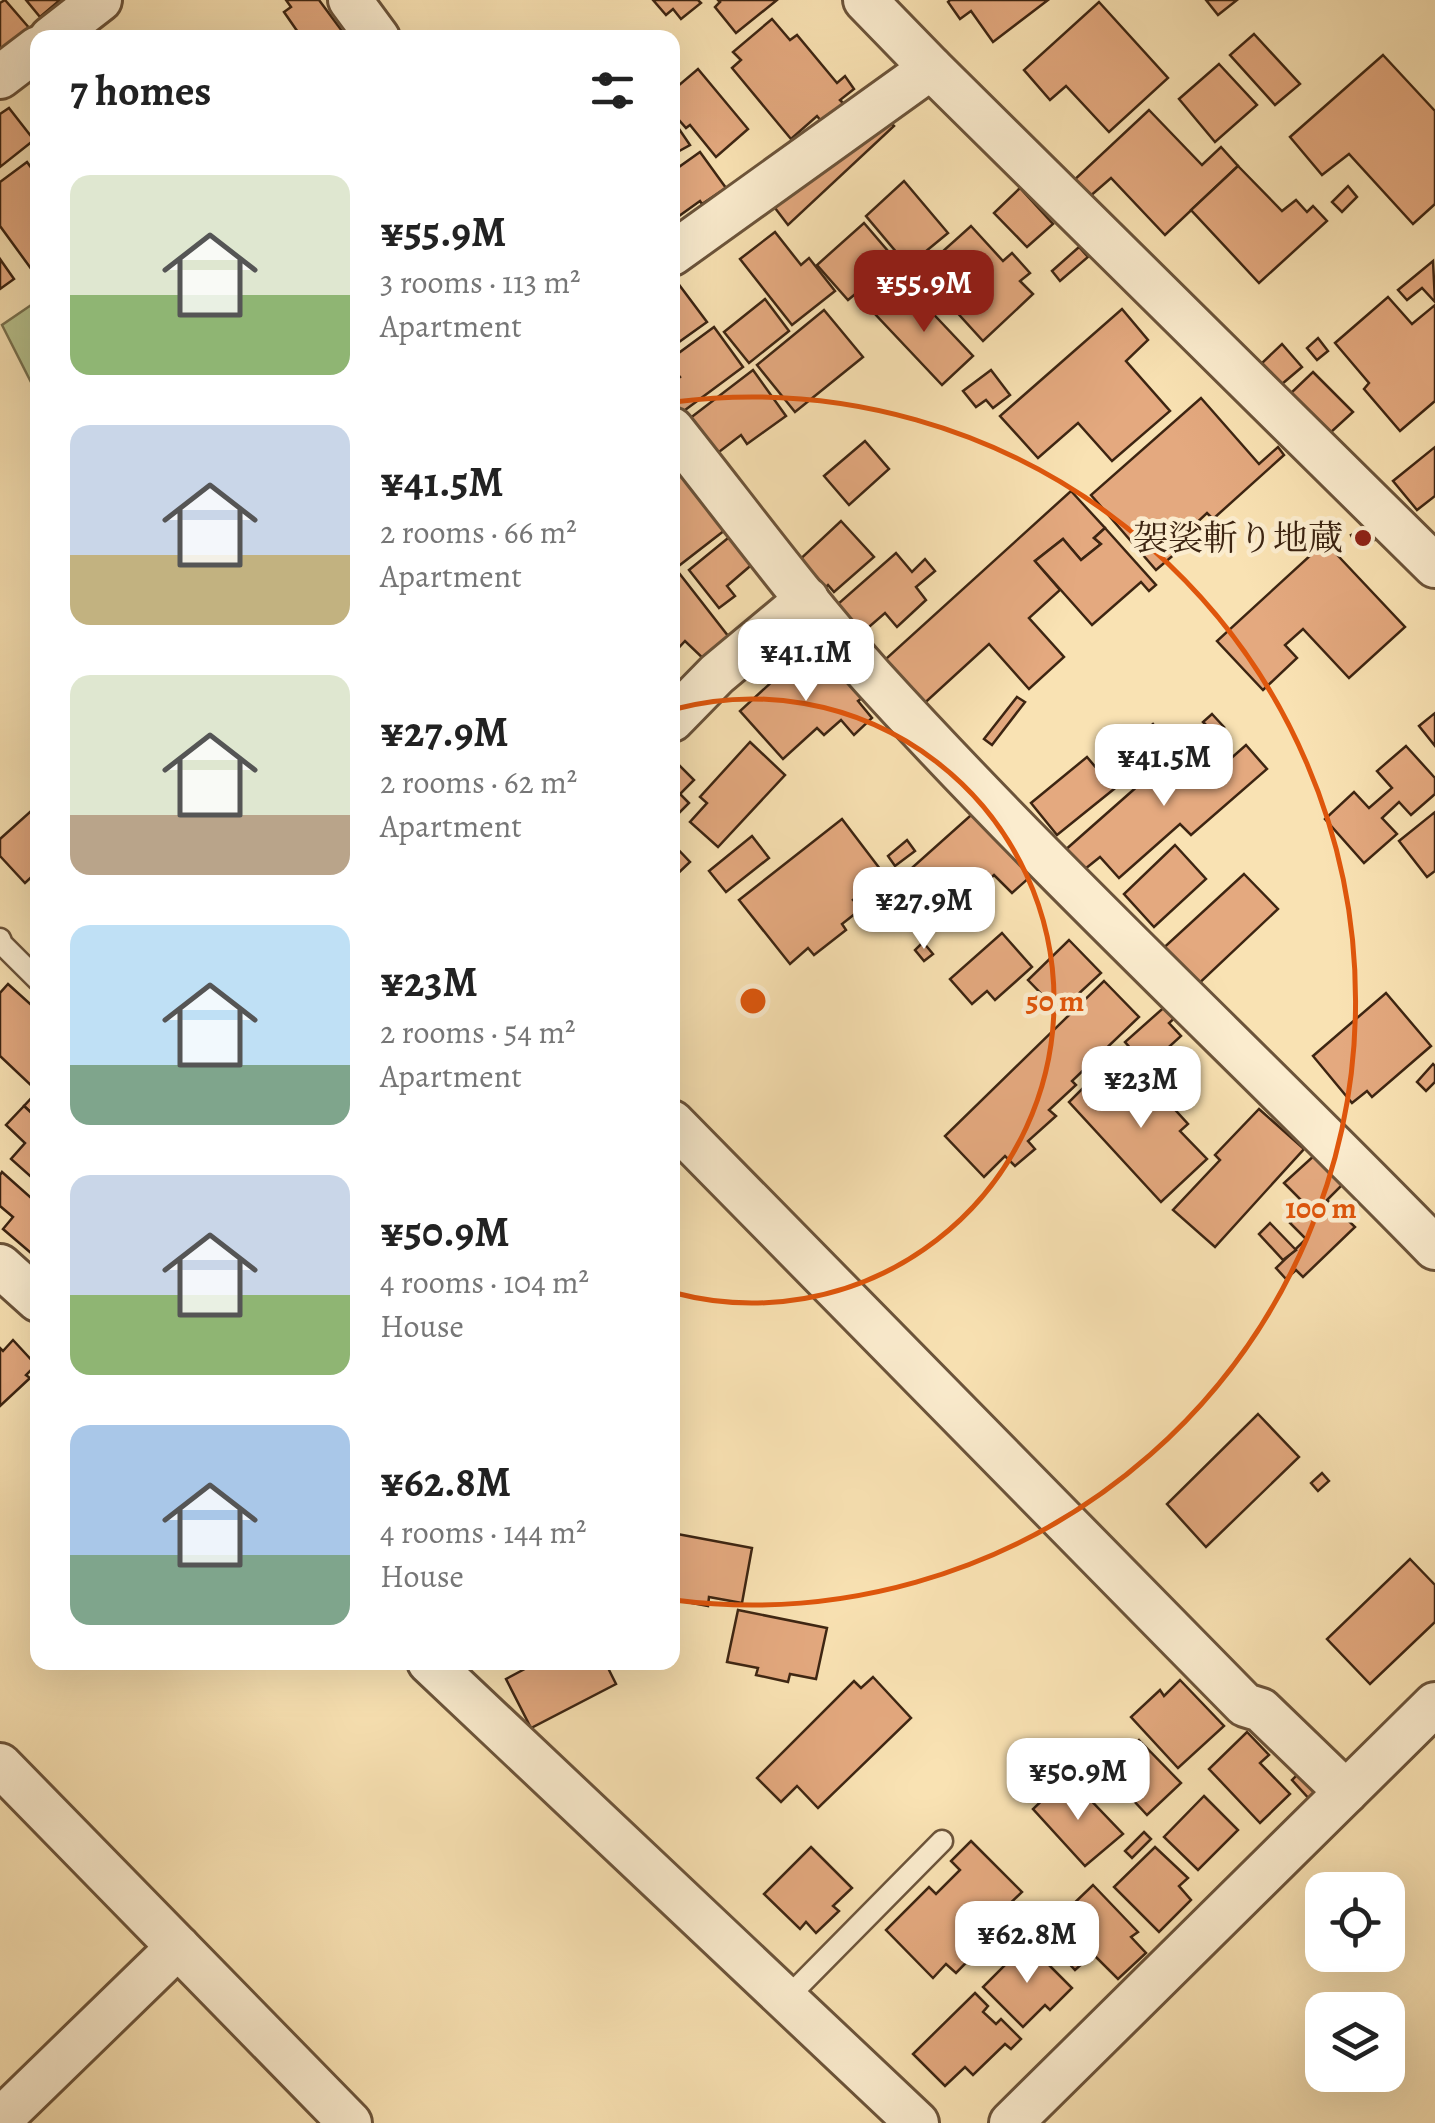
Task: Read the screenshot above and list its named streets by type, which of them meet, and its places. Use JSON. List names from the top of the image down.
{
  "places": ["袈裟斬り地蔵"],
  "page": {
    "heading": "7 homes",
    "list": [
      {
        "name": "¥55.9M",
        "note": "3 rooms · 113 m² · Apartment"
      },
      {
        "name": "¥41.5M",
        "note": "2 rooms · 66 m² · Apartment"
      },
      {
        "name": "¥27.9M",
        "note": "2 rooms · 62 m² · Apartment"
      },
      {
        "name": "¥23M",
        "note": "2 rooms · 54 m² · Apartment"
      },
      {
        "name": "¥50.9M",
        "note": "4 rooms · 104 m² · House"
      },
      {
        "name": "¥62.8M",
        "note": "4 rooms · 144 m² · House"
      }
    ],
    "price": [
      "¥55.9M",
      "¥41.1M",
      "¥41.5M",
      "¥27.9M",
      "¥23M",
      "¥50.9M",
      "¥62.8M"
    ]
  },
  "rings": ["50 m", "100 m"]
}
